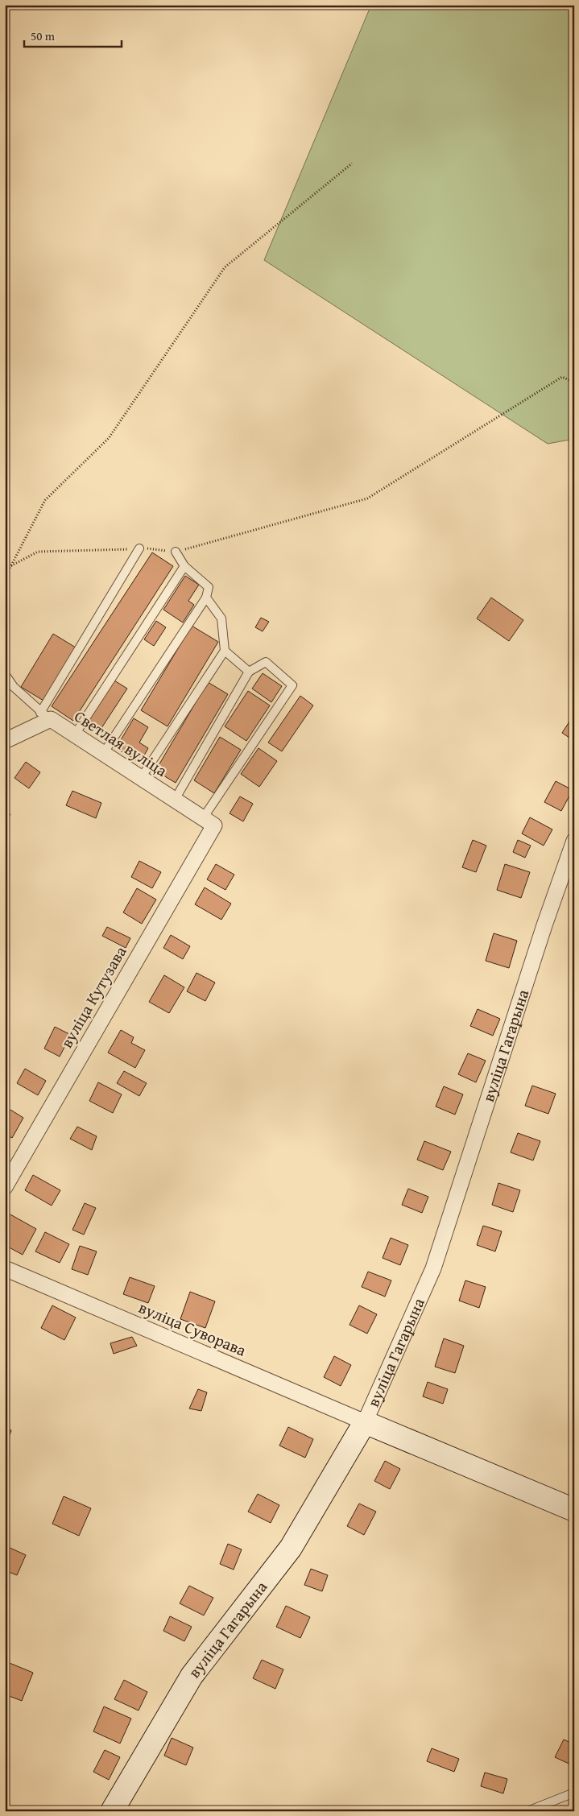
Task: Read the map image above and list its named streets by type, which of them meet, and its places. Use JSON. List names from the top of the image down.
{
  "streets": {
    "street": [
      "Светлая вуліца",
      "вуліца Кутузава",
      "вуліца Гагарына",
      "вуліца Суворава"
    ]
  },
  "crossings": [
    ["Светлая вуліца", "вуліца Кутузава"],
    ["вуліца Гагарына", "вуліца Суворава"]
  ],
  "scale_bar": "50 m"
}
